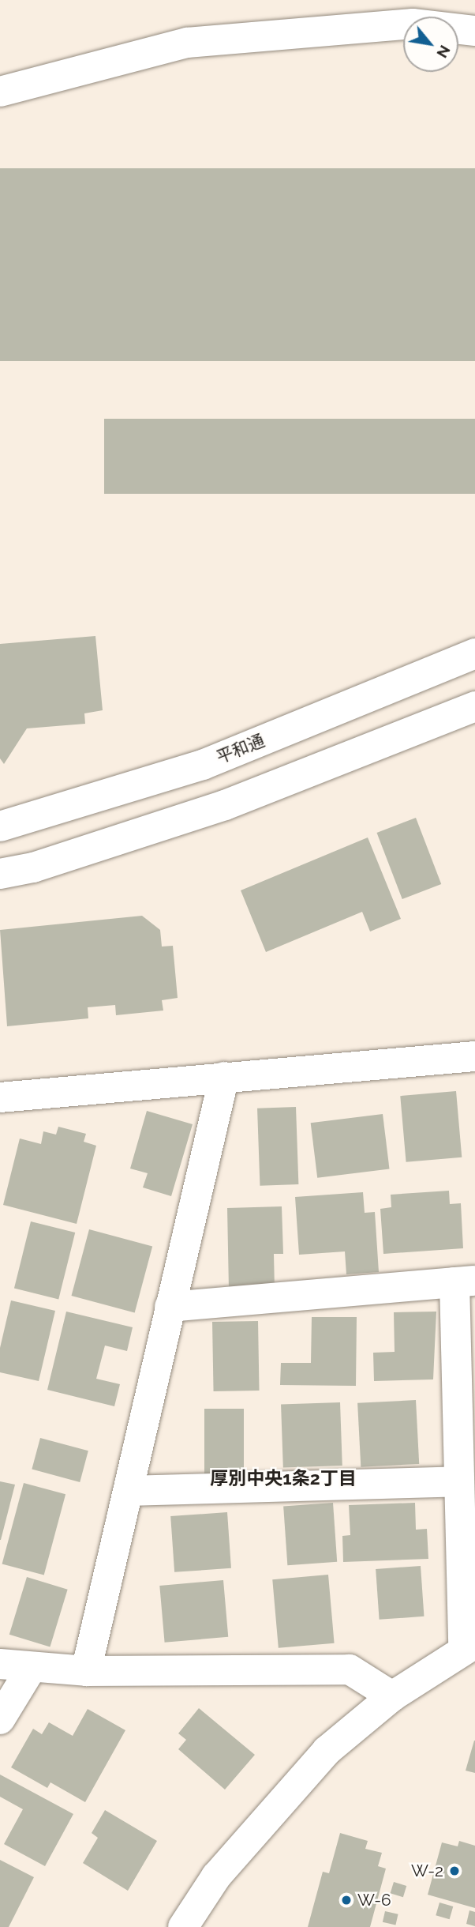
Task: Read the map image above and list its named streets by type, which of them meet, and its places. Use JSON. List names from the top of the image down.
{
  "streets": {
    "street": ["平和通"]
  },
  "districts": ["厚別中央1条2丁目"],
  "places": ["W-2", "W-6"],
  "north": "bottom right"
}
